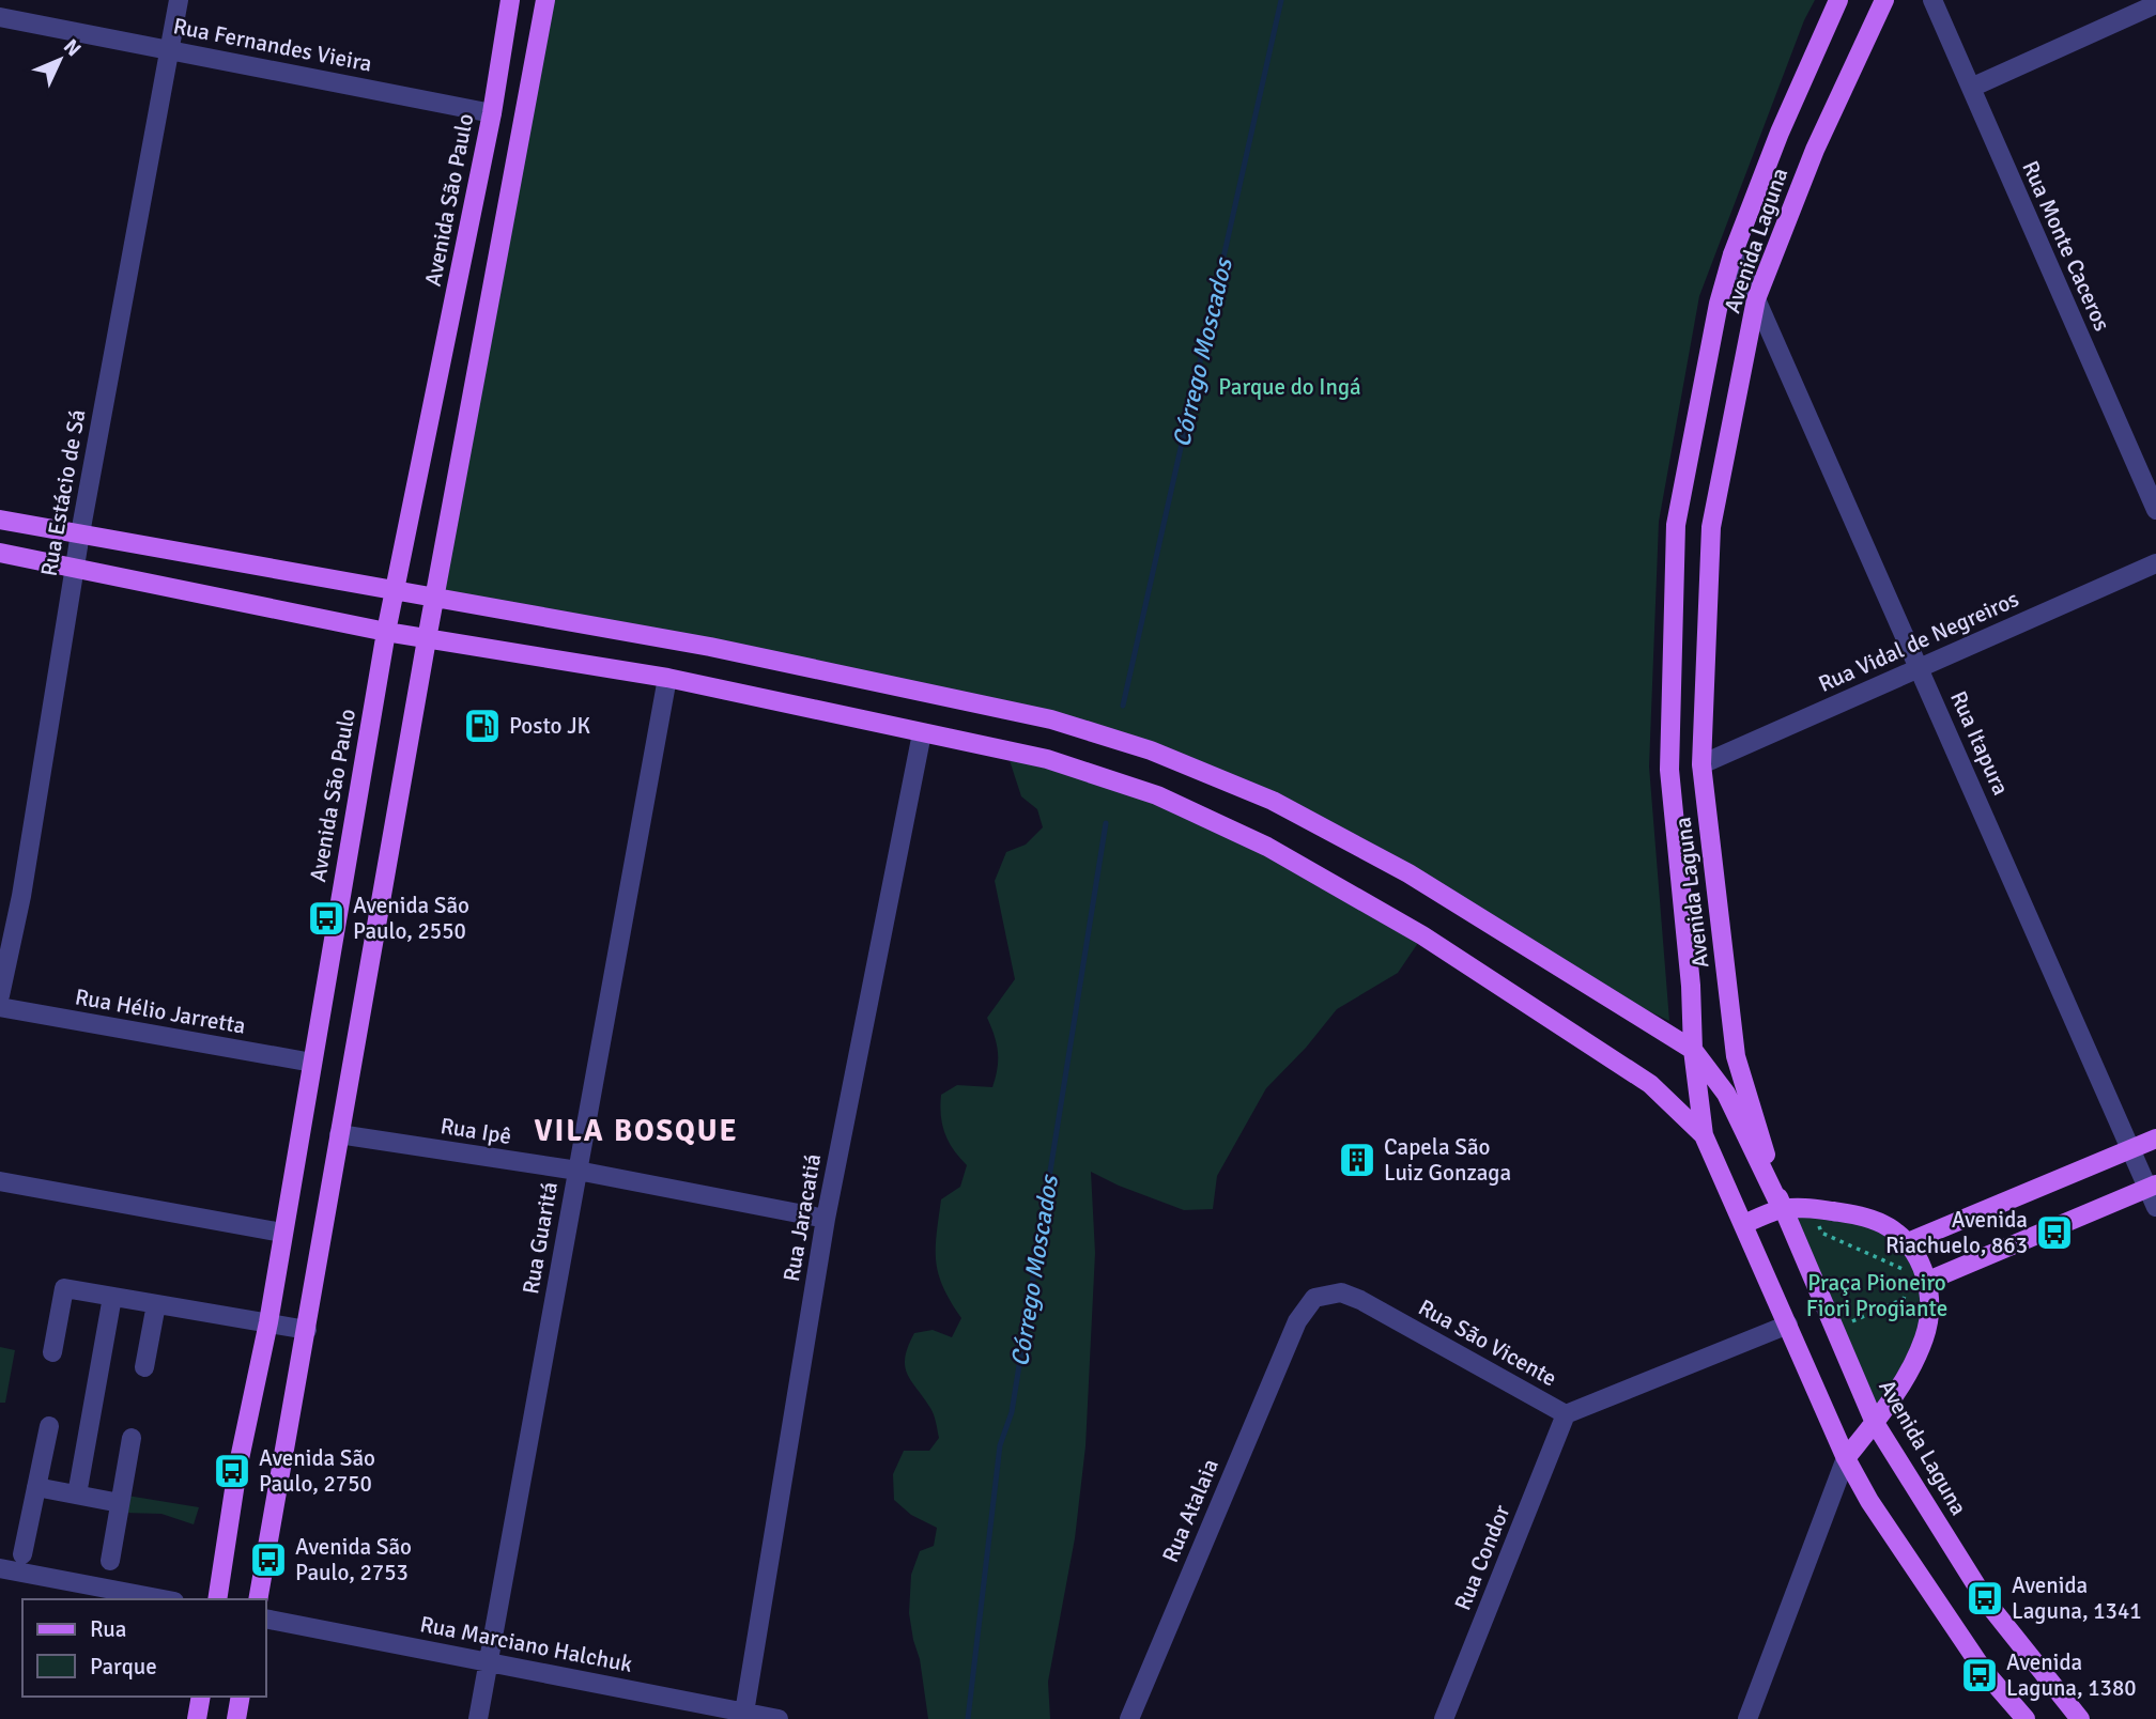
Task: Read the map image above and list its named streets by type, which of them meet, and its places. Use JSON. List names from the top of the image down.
{
  "streets": {
    "main road": ["Avenida São Paulo", "Avenida Laguna"],
    "street": [
      "Rua Fernandes Vieira",
      "Rua Monte Caceros",
      "Rua Estácio de Sá",
      "Rua Vidal de Negreiros",
      "Rua Itapura",
      "Rua Hélio Jarretta",
      "Rua Ipê",
      "Rua Jaracatiá",
      "Rua Guaritá",
      "Rua São Vicente",
      "Rua Atalaia",
      "Rua Condor",
      "Rua Marciano Halchuk"
    ]
  },
  "crossings": [
    ["Rua Fernandes Vieira", "Avenida São Paulo"],
    ["Rua Fernandes Vieira", "Rua Estácio de Sá"],
    ["Avenida São Paulo", "Rua Hélio Jarretta"],
    ["Avenida Laguna", "Rua Vidal de Negreiros"],
    ["Avenida Laguna", "Rua Itapura"],
    ["Avenida Laguna", "Rua São Vicente"],
    ["Rua Vidal de Negreiros", "Rua Itapura"],
    ["Rua Ipê", "Rua Jaracatiá"],
    ["Rua Ipê", "Rua Guaritá"],
    ["Rua Jaracatiá", "Rua Marciano Halchuk"],
    ["Rua Guaritá", "Rua Marciano Halchuk"],
    ["Rua São Vicente", "Rua Atalaia"],
    ["Rua São Vicente", "Rua Condor"]
  ],
  "districts": ["VILA BOSQUE"],
  "water": ["Córrego Moscados"],
  "parks": ["Parque do Ingá", "Praça Pioneiro Fiori Progiante"],
  "places": {
    "fuel station": ["Posto JK"],
    "bus stop": [
      "Avenida São Paulo, 2550",
      "Avenida Riachuelo, 863",
      "Avenida São Paulo, 2750",
      "Avenida São Paulo, 2753",
      "Avenida Laguna, 1341",
      "Avenida Laguna, 1380"
    ],
    "building": ["Capela São Luiz Gonzaga"]
  },
  "legend": ["Rua", "Parque"],
  "north": "top right"
}
